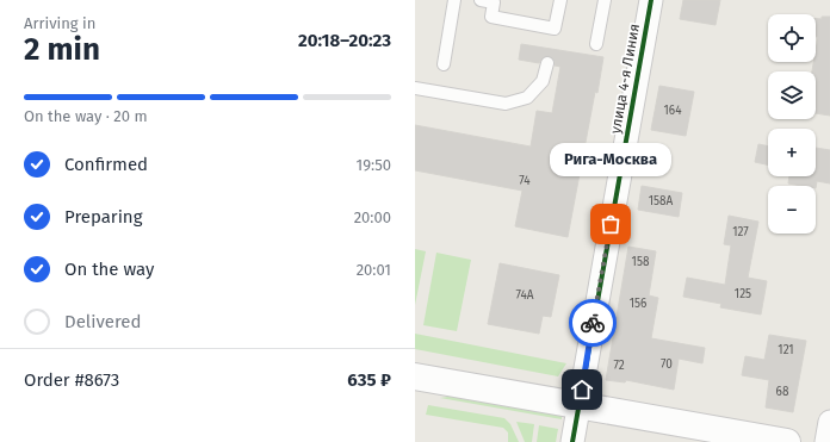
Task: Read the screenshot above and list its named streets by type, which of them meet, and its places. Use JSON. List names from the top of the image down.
{
  "streets": {
    "street": ["улица 4-я Линия"]
  },
  "places": ["Рига-Москва"],
  "house_numbers": [
    "164",
    "74",
    "158А",
    "127",
    "158",
    "125",
    "74А",
    "156",
    "121",
    "70",
    "72",
    "68"
  ],
  "page": {
    "heading": ["2 min", "Arriving in", "20:18–20:23"],
    "panel": ["Order #8673", "635 ₽"],
    "map_buttons": ["+", "−"],
    "bar": "On the way · 20 m",
    "list": [
      ["Confirmed", "19:50"],
      ["Preparing", "20:00"],
      ["On the way", "20:01"],
      "Delivered"
    ],
    "bubble": "Рига-Москва"
  }
}
